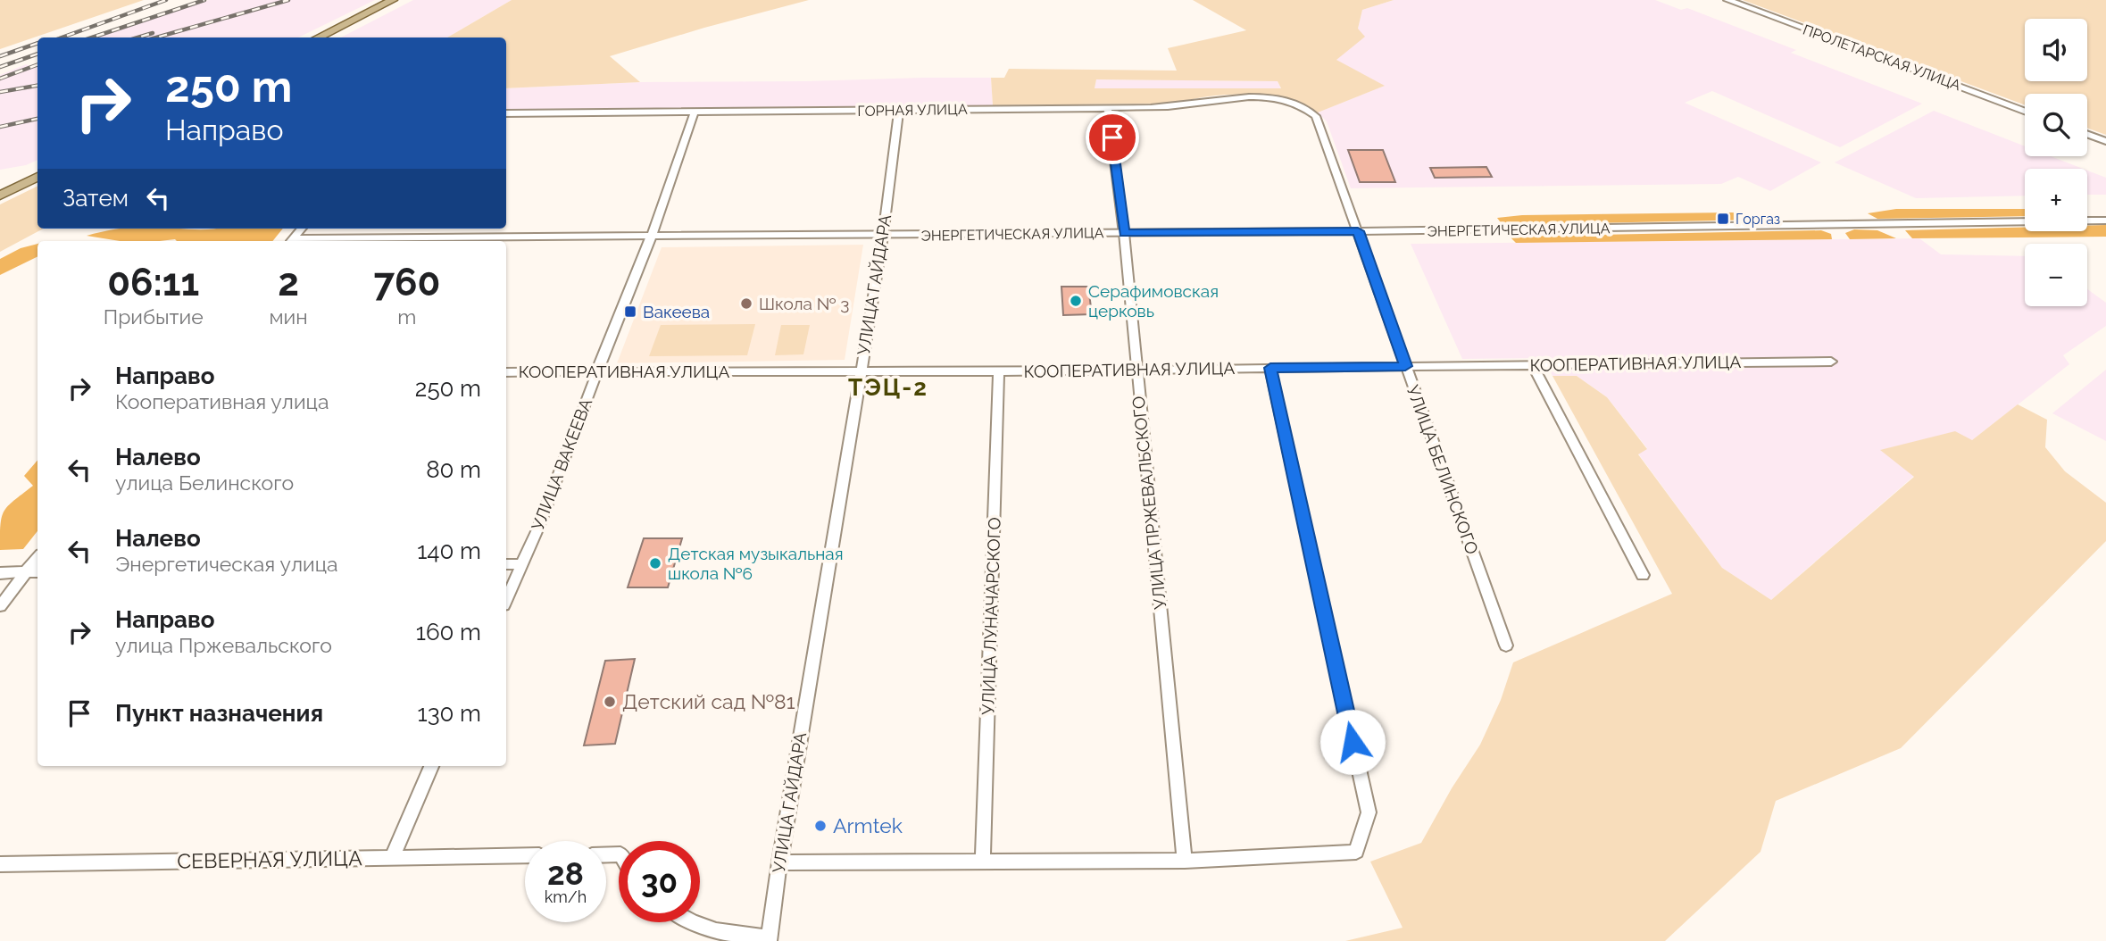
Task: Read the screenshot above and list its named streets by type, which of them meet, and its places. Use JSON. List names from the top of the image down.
{
  "streets": {
    "street": [
      "ПРОЛЕТАРСКАЯ УЛИЦА",
      "ГОРНАЯ УЛИЦА",
      "ЭНЕРГЕТИЧЕСКАЯ УЛИЦА",
      "УЛИЦА ГАЙДАРА",
      "КООПЕРАТИВНАЯ УЛИЦА",
      "УЛИЦА ВАКЕЕВА",
      "УЛИЦА БЕЛИНСКОГО",
      "УЛИЦА ПРЖЕВАЛЬСКОГО",
      "УЛИЦА ЛУНАЧАРСКОГО",
      "СЕВЕРНАЯ УЛИЦА"
    ]
  },
  "crossings": [
    ["ГОРНАЯ УЛИЦА", "УЛИЦА ГАЙДАРА"],
    ["ГОРНАЯ УЛИЦА", "УЛИЦА ВАКЕЕВА"],
    ["ГОРНАЯ УЛИЦА", "УЛИЦА БЕЛИНСКОГО"],
    ["ГОРНАЯ УЛИЦА", "УЛИЦА ПРЖЕВАЛЬСКОГО"],
    ["ЭНЕРГЕТИЧЕСКАЯ УЛИЦА", "УЛИЦА ГАЙДАРА"],
    ["ЭНЕРГЕТИЧЕСКАЯ УЛИЦА", "УЛИЦА ВАКЕЕВА"],
    ["ЭНЕРГЕТИЧЕСКАЯ УЛИЦА", "УЛИЦА БЕЛИНСКОГО"],
    ["ЭНЕРГЕТИЧЕСКАЯ УЛИЦА", "УЛИЦА ПРЖЕВАЛЬСКОГО"],
    ["УЛИЦА ГАЙДАРА", "КООПЕРАТИВНАЯ УЛИЦА"],
    ["КООПЕРАТИВНАЯ УЛИЦА", "УЛИЦА ВАКЕЕВА"],
    ["КООПЕРАТИВНАЯ УЛИЦА", "УЛИЦА БЕЛИНСКОГО"],
    ["КООПЕРАТИВНАЯ УЛИЦА", "УЛИЦА ПРЖЕВАЛЬСКОГО"],
    ["КООПЕРАТИВНАЯ УЛИЦА", "УЛИЦА ЛУНАЧАРСКОГО"]
  ],
  "districts": ["ТЭЦ-2"],
  "places": {
    "transit": ["Горгаз", "Вакеева"],
    "other": [
      "Серафимовская церковь",
      "Школа № 3",
      "Детская музыкальная школа №6",
      "Детский сад №81",
      "Armtek"
    ]
  },
  "page": {
    "map_buttons": ["+", "−"],
    "turn": ["250 m", "Направо"],
    "then": "Затем",
    "eta": [
      "06:11",
      "Прибытие",
      "2",
      "мин",
      "760",
      "m"
    ],
    "list": [
      {
        "name": "Направо",
        "note": "Кооперативная улица",
        "value": "250 m"
      },
      {
        "name": "Налево",
        "note": "улица Белинского",
        "value": "80 m"
      },
      {
        "name": "Налево",
        "note": "Энергетическая улица",
        "value": "140 m"
      },
      {
        "name": "Направо",
        "note": "улица Пржевальского",
        "value": "160 m"
      },
      {
        "name": "Пункт назначения",
        "value": "130 m"
      }
    ],
    "speed": "28 km/h",
    "limit": "30"
  }
}
